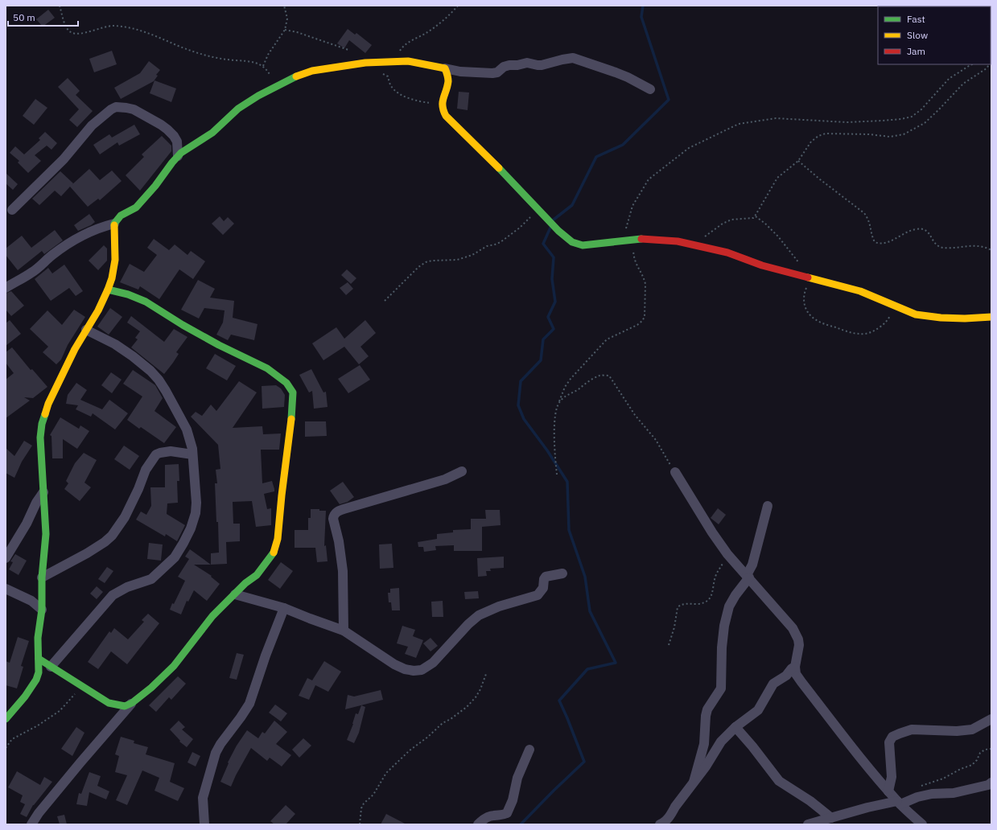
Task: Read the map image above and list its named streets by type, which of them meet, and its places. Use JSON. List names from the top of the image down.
{
  "legend": ["Fast", "Slow", "Jam"],
  "scale_bar": "50 m"
}
